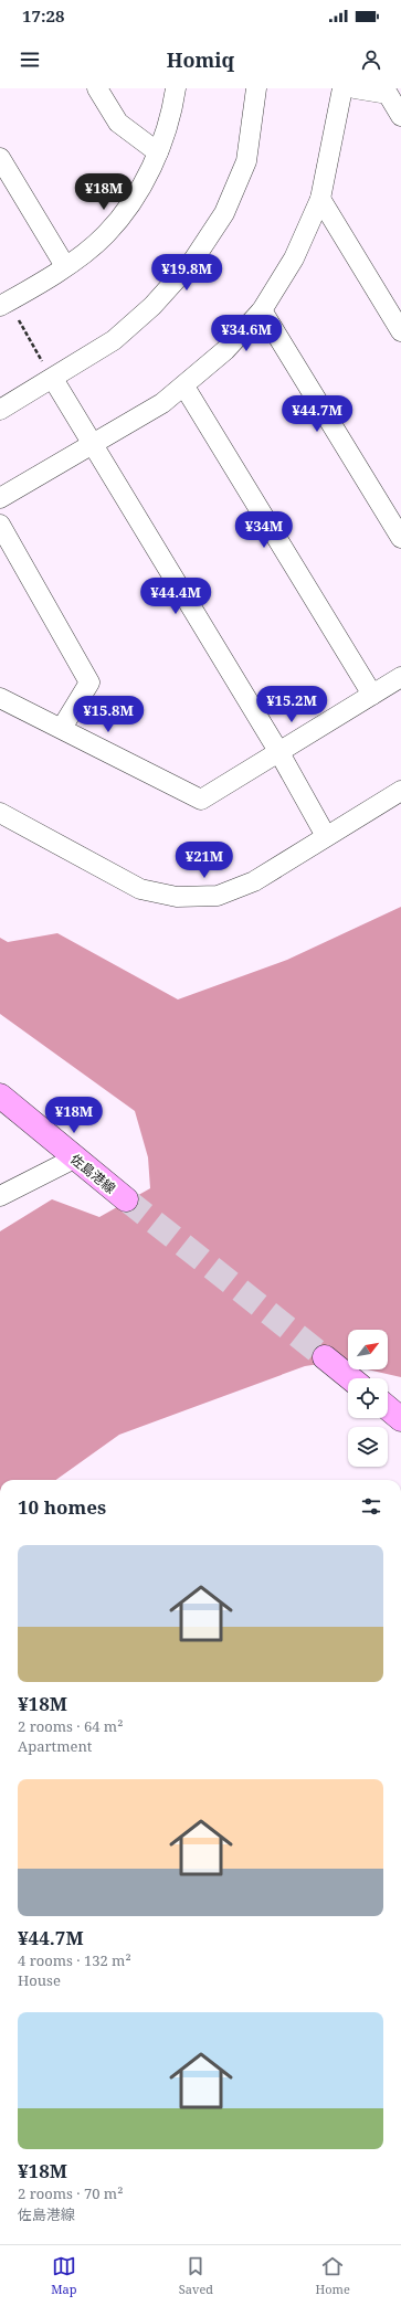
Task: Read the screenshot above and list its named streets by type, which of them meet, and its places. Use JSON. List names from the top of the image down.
{
  "streets": {
    "main road": ["佐島港線"]
  },
  "north": "top right",
  "page": {
    "status": "17:28",
    "header": "Homiq",
    "price": [
      "¥18M",
      "¥19.8M",
      "¥34.6M",
      "¥44.7M",
      "¥34M",
      "¥44.4M",
      "¥15.2M",
      "¥15.8M",
      "¥21M",
      "¥18M"
    ],
    "heading": "10 homes",
    "list": [
      {
        "name": "¥18M",
        "note": "2 rooms · 64 m² · Apartment"
      },
      {
        "name": "¥44.7M",
        "note": "4 rooms · 132 m² · House"
      },
      {
        "name": "¥18M",
        "note": "2 rooms · 70 m² · 佐島港線"
      }
    ],
    "tabs": ["Map", "Saved", "Home"]
  }
}
